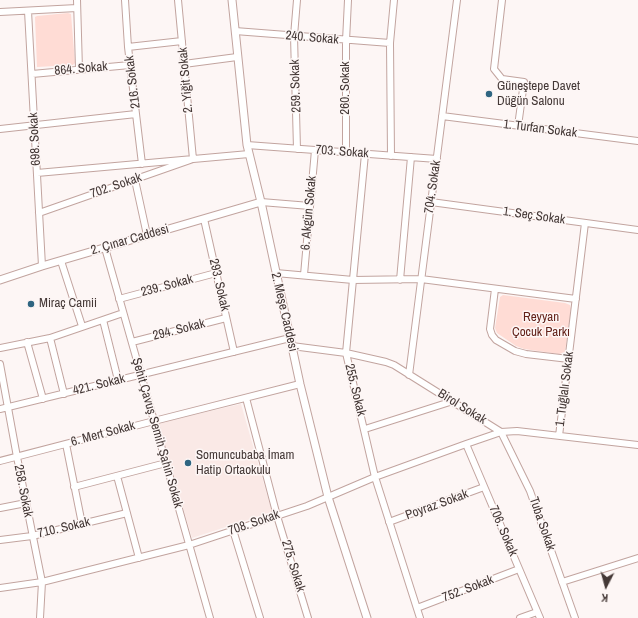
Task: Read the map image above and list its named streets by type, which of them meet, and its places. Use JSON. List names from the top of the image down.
{
  "streets": {
    "street": [
      "240. Sokak",
      "864. Sokak",
      "2. Yiğit Sokak",
      "216. Sokak",
      "259. Sokak",
      "260. Sokak",
      "1. Turfan Sokak",
      "698. Sokak",
      "703. Sokak",
      "702. Sokak",
      "704. Sokak",
      "6. Akgün Sokak",
      "1. Seç Sokak",
      "2. Çınar Caddesi",
      "293. Sokak",
      "239. Sokak",
      "2. Meşe Caddesi",
      "294. Sokak",
      "421. Sokak",
      "1. Tuğlalı Sokak",
      "255. Sokak",
      "Birol Sokak",
      "Şehit Çavuş Semih Şahin Sokak",
      "6. Mert Sokak",
      "258. Sokak",
      "Poyraz Sokak",
      "708. Sokak",
      "Tuba Sokak",
      "710. Sokak",
      "706. Sokak",
      "275. Sokak",
      "752. Sokak"
    ]
  },
  "crossings": [
    ["240. Sokak", "259. Sokak"],
    ["240. Sokak", "260. Sokak"],
    ["240. Sokak", "2. Meşe Caddesi"],
    ["864. Sokak", "216. Sokak"],
    ["864. Sokak", "698. Sokak"],
    ["2. Yiğit Sokak", "702. Sokak"],
    ["216. Sokak", "702. Sokak"],
    ["259. Sokak", "703. Sokak"],
    ["260. Sokak", "703. Sokak"],
    ["1. Turfan Sokak", "704. Sokak"],
    ["698. Sokak", "702. Sokak"],
    ["698. Sokak", "2. Çınar Caddesi"],
    ["703. Sokak", "704. Sokak"],
    ["703. Sokak", "6. Akgün Sokak"],
    ["703. Sokak", "2. Meşe Caddesi"],
    ["703. Sokak", "255. Sokak"],
    ["702. Sokak", "2. Meşe Caddesi"],
    ["704. Sokak", "1. Seç Sokak"],
    ["704. Sokak", "Birol Sokak"],
    ["1. Seç Sokak", "1. Tuğlalı Sokak"],
    ["2. Çınar Caddesi", "293. Sokak"],
    ["2. Çınar Caddesi", "2. Meşe Caddesi"],
    ["2. Çınar Caddesi", "Şehit Çavuş Semih Şahin Sokak"],
    ["293. Sokak", "239. Sokak"],
    ["293. Sokak", "294. Sokak"],
    ["293. Sokak", "421. Sokak"],
    ["239. Sokak", "Şehit Çavuş Semih Şahin Sokak"],
    ["2. Meşe Caddesi", "421. Sokak"],
    ["2. Meşe Caddesi", "Birol Sokak"],
    ["2. Meşe Caddesi", "6. Mert Sokak"],
    ["2. Meşe Caddesi", "708. Sokak"],
    ["294. Sokak", "Şehit Çavuş Semih Şahin Sokak"],
    ["421. Sokak", "Şehit Çavuş Semih Şahin Sokak"],
    ["421. Sokak", "258. Sokak"],
    ["1. Tuğlalı Sokak", "Birol Sokak"],
    ["255. Sokak", "Birol Sokak"],
    ["255. Sokak", "Poyraz Sokak"],
    ["255. Sokak", "708. Sokak"],
    ["255. Sokak", "752. Sokak"],
    ["Birol Sokak", "708. Sokak"],
    ["Birol Sokak", "Tuba Sokak"],
    ["Şehit Çavuş Semih Şahin Sokak", "6. Mert Sokak"],
    ["Şehit Çavuş Semih Şahin Sokak", "708. Sokak"],
    ["6. Mert Sokak", "258. Sokak"],
    ["6. Mert Sokak", "275. Sokak"],
    ["258. Sokak", "708. Sokak"],
    ["258. Sokak", "710. Sokak"],
    ["Poyraz Sokak", "706. Sokak"],
    ["708. Sokak", "Tuba Sokak"],
    ["708. Sokak", "706. Sokak"],
    ["708. Sokak", "275. Sokak"],
    ["706. Sokak", "752. Sokak"]
  ],
  "parks": ["Reyyan Çocuk Parkı"],
  "places": ["Güneştepe Davet Düğün Salonu", "Miraç Camii", "Somuncubaba İmam Hatip Ortaokulu"],
  "north": "bottom"
}
